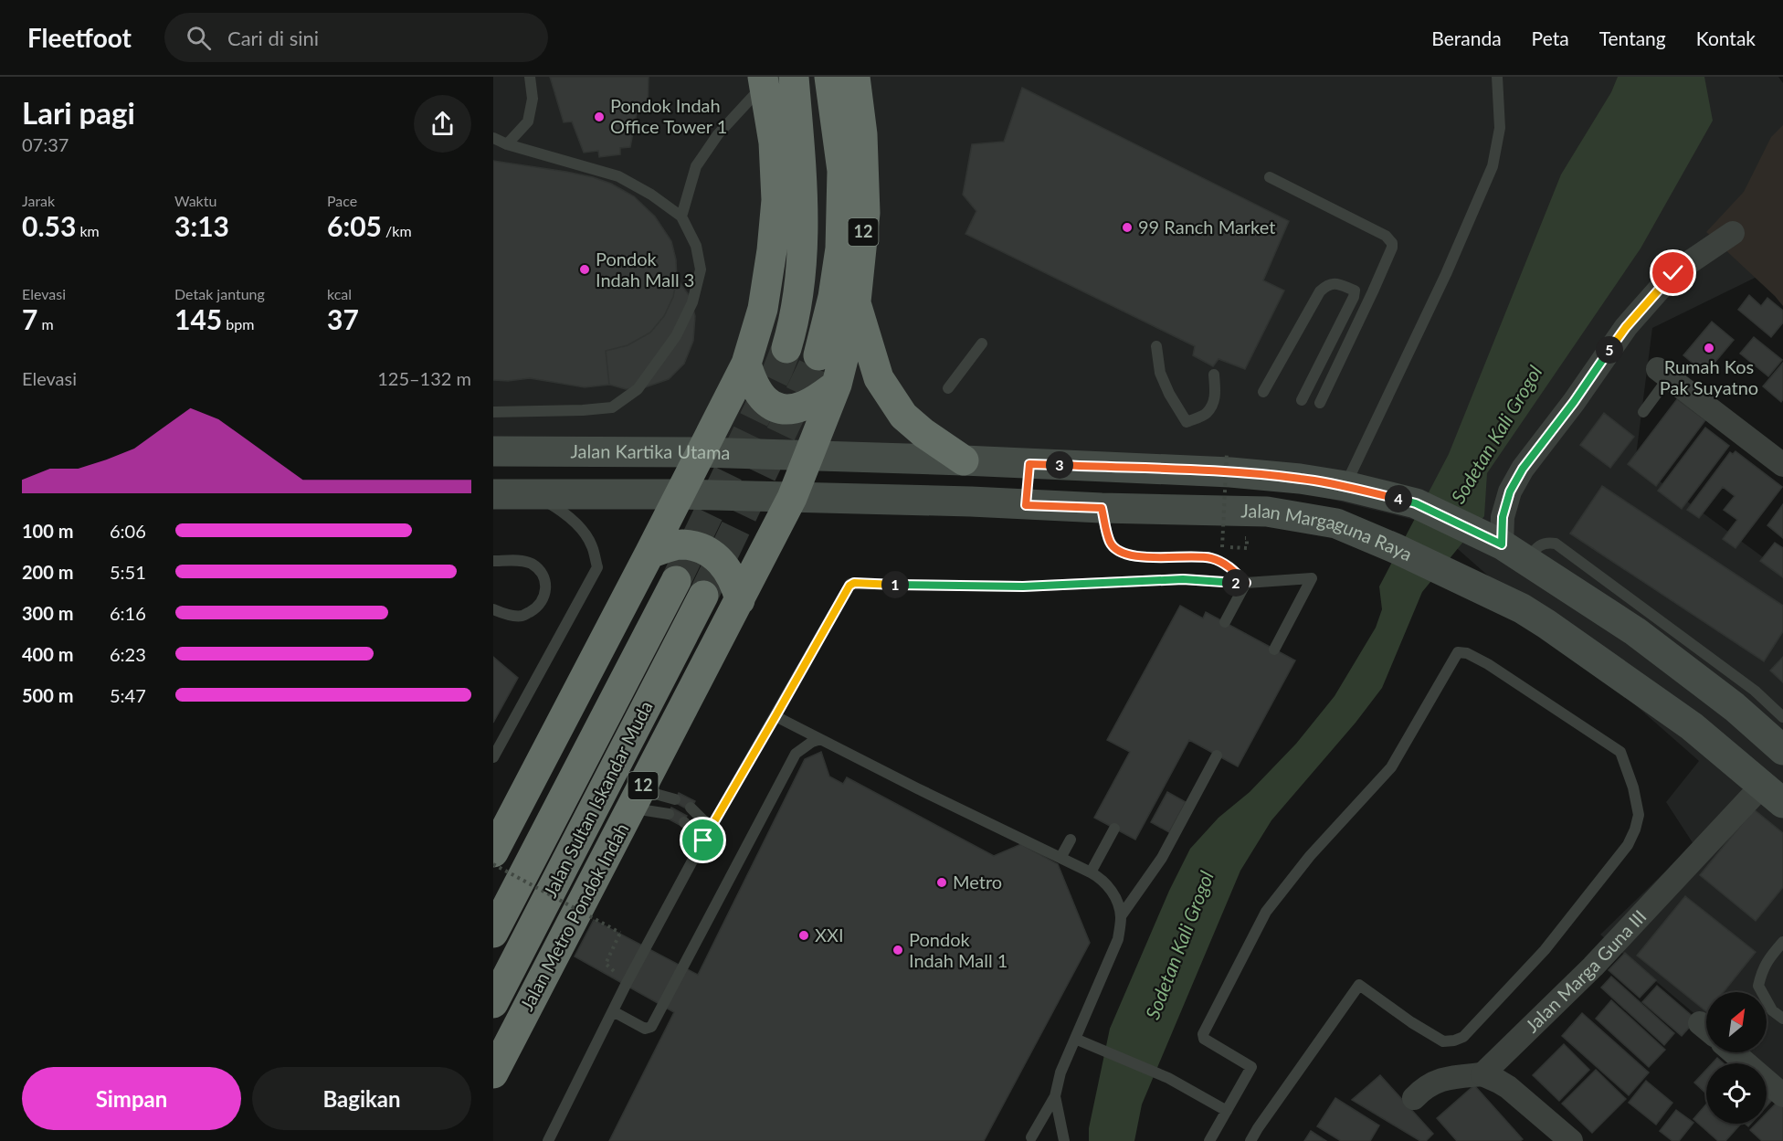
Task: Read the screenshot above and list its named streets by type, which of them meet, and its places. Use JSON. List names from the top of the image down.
{
  "streets": {
    "highway": ["12", "Jalan Sultan Iskandar Muda", "Jalan Metro Pondok Indah"],
    "main road": ["Jalan Kartika Utama", "Jalan Margaguna Raya"],
    "street": ["Jalan Marga Guna III"]
  },
  "crossings": [
    ["12", "Jalan Kartika Utama"],
    ["12", "Jalan Margaguna Raya"],
    ["12", "Jalan Metro Pondok Indah"],
    ["Jalan Margaguna Raya", "Jalan Metro Pondok Indah"],
    ["Jalan Margaguna Raya", "Jalan Marga Guna III"]
  ],
  "water": ["Sodetan Kali Grogol"],
  "places": [
    "Pondok Indah Office Tower 1",
    "99 Ranch Market",
    "Pondok Indah Mall 3",
    "Rumah Kos Pak Suyatno",
    "Metro",
    "XXI",
    "Pondok Indah Mall 1"
  ],
  "north": "top right",
  "page": {
    "header": "Fleetfoot",
    "search": "Cari di sini",
    "nav": [
      "Beranda",
      "Peta",
      "Tentang",
      "Kontak"
    ],
    "heading": ["Lari pagi", "07:37"],
    "stats": [
      ["Jarak", "0.53 km"],
      ["Waktu", "3:13"],
      ["Pace", "6:05 /km"],
      ["Elevasi", "7 m"],
      ["Detak jantung", "145 bpm"],
      ["kcal", "37"]
    ],
    "pins": [
      "5",
      "3",
      "4",
      "2",
      "1"
    ],
    "chart": ["Elevasi", "125–132 m"],
    "list": [
      {
        "name": "100 m",
        "note": "6:06"
      },
      {
        "name": "200 m",
        "note": "5:51"
      },
      {
        "name": "300 m",
        "note": "6:16"
      },
      {
        "name": "400 m",
        "note": "6:23"
      },
      {
        "name": "500 m",
        "note": "5:47"
      }
    ],
    "buttons": ["Simpan", "Bagikan"]
  }
}
